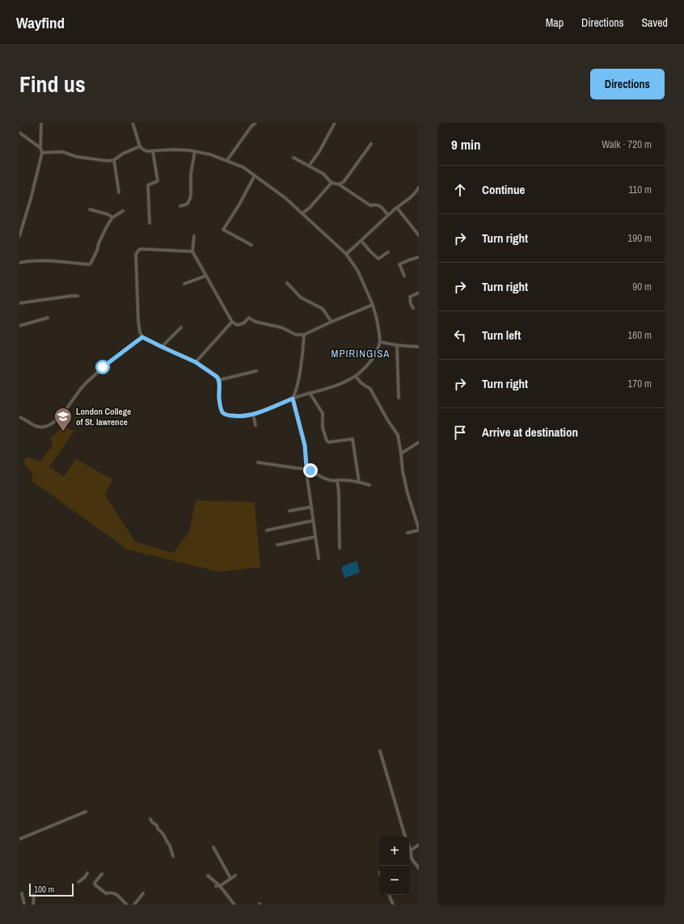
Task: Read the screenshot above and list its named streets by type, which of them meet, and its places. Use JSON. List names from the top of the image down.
{
  "districts": ["MPIRINGISA"],
  "places": {
    "school or university": ["London College of St. lawrence"]
  },
  "scale_bar": "100 m",
  "page": {
    "header": "Wayfind",
    "nav": ["Map", "Directions", "Saved"],
    "title": "Find us",
    "buttons": "Directions",
    "heading": ["9 min", "Walk · 720 m"],
    "list": [
      ["Continue", "110 m"],
      ["Turn right", "190 m"],
      ["Turn right", "90 m"],
      ["Turn left", "160 m"],
      ["Turn right", "170 m"],
      "Arrive at destination"
    ],
    "map_buttons": ["+", "−"],
    "scale": "100 m"
  }
}
